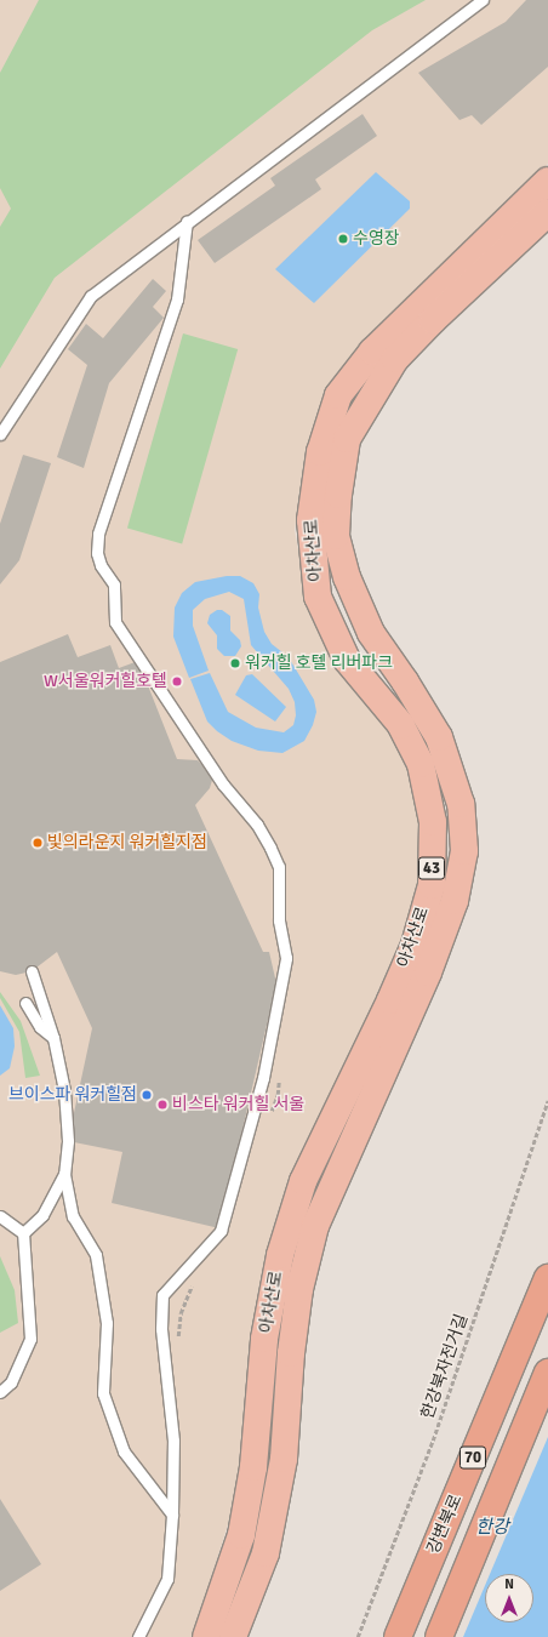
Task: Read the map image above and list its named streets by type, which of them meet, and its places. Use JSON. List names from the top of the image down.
{
  "streets": {
    "highway": ["70", "강변북로"],
    "main road": ["아차산로", "43"],
    "path": ["한강북자전거길"]
  },
  "water": ["한강"],
  "places": [
    "수영장",
    "워커힐 호텔 리버파크",
    "W서울워커힐호텔",
    "빛의라운지 워커힐지점",
    "브이스파 워커힐점",
    "비스타 워커힐 서울"
  ],
  "north": "top"
}
